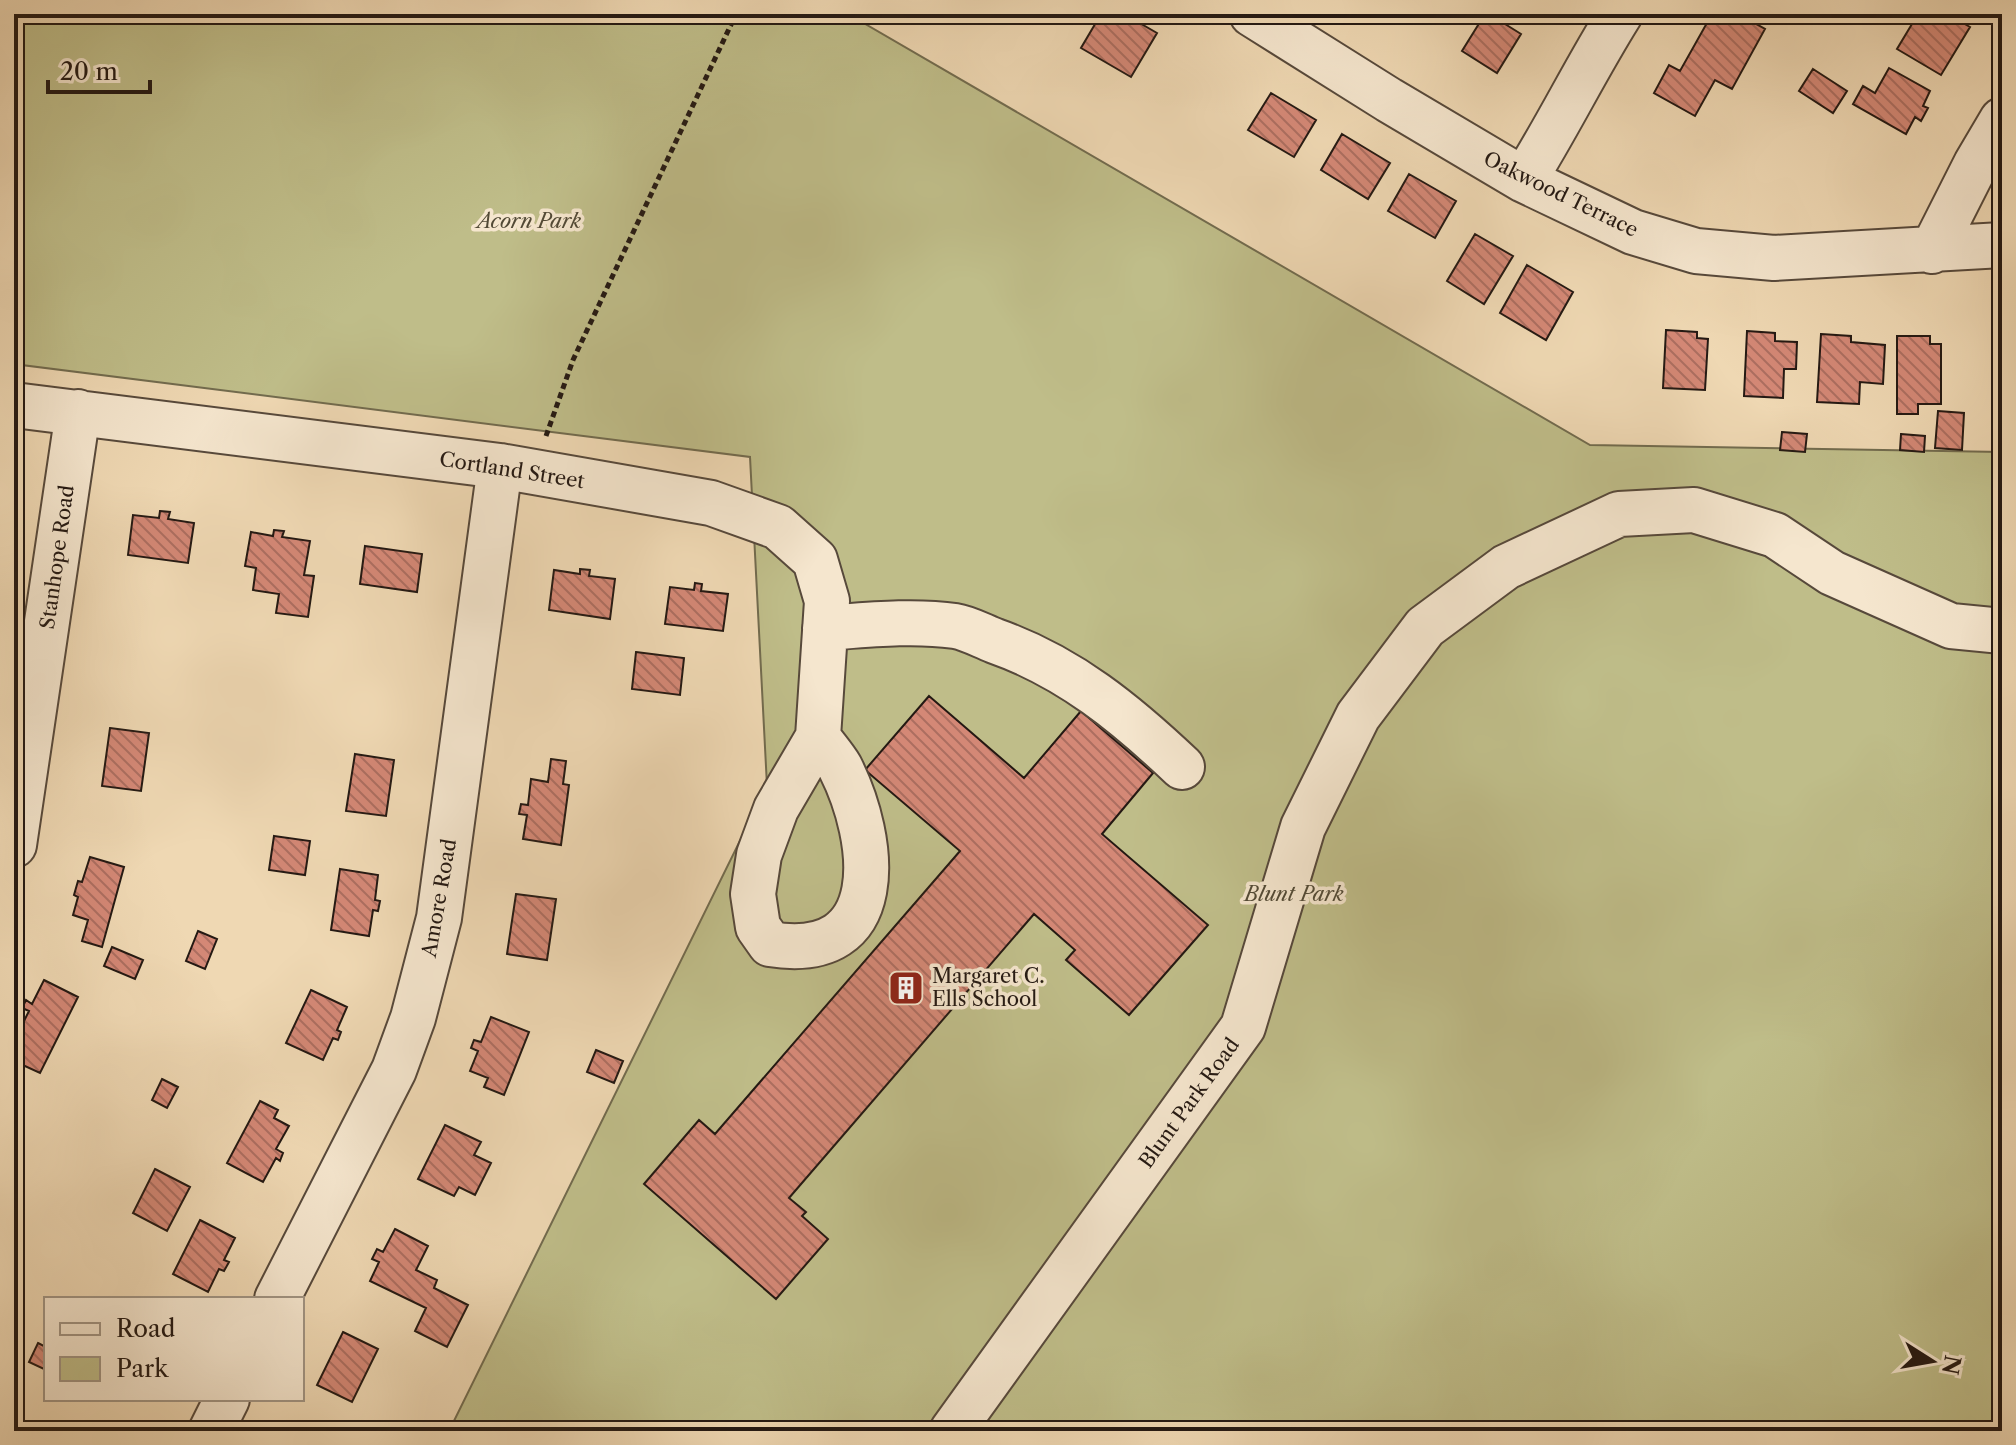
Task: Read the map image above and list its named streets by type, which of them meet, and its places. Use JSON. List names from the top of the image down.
{
  "streets": {
    "street": [
      "Oakwood Terrace",
      "Cortland Street",
      "Stanhope Road",
      "Amore Road",
      "Blunt Park Road"
    ]
  },
  "crossings": [
    ["Cortland Street", "Stanhope Road"],
    ["Cortland Street", "Amore Road"]
  ],
  "parks": ["Acorn Park", "Blunt Park"],
  "places": {
    "building": ["Margaret C. Ells School"]
  },
  "legend": ["Road", "Park"],
  "scale_bar": "20 m",
  "north": "right"
}
